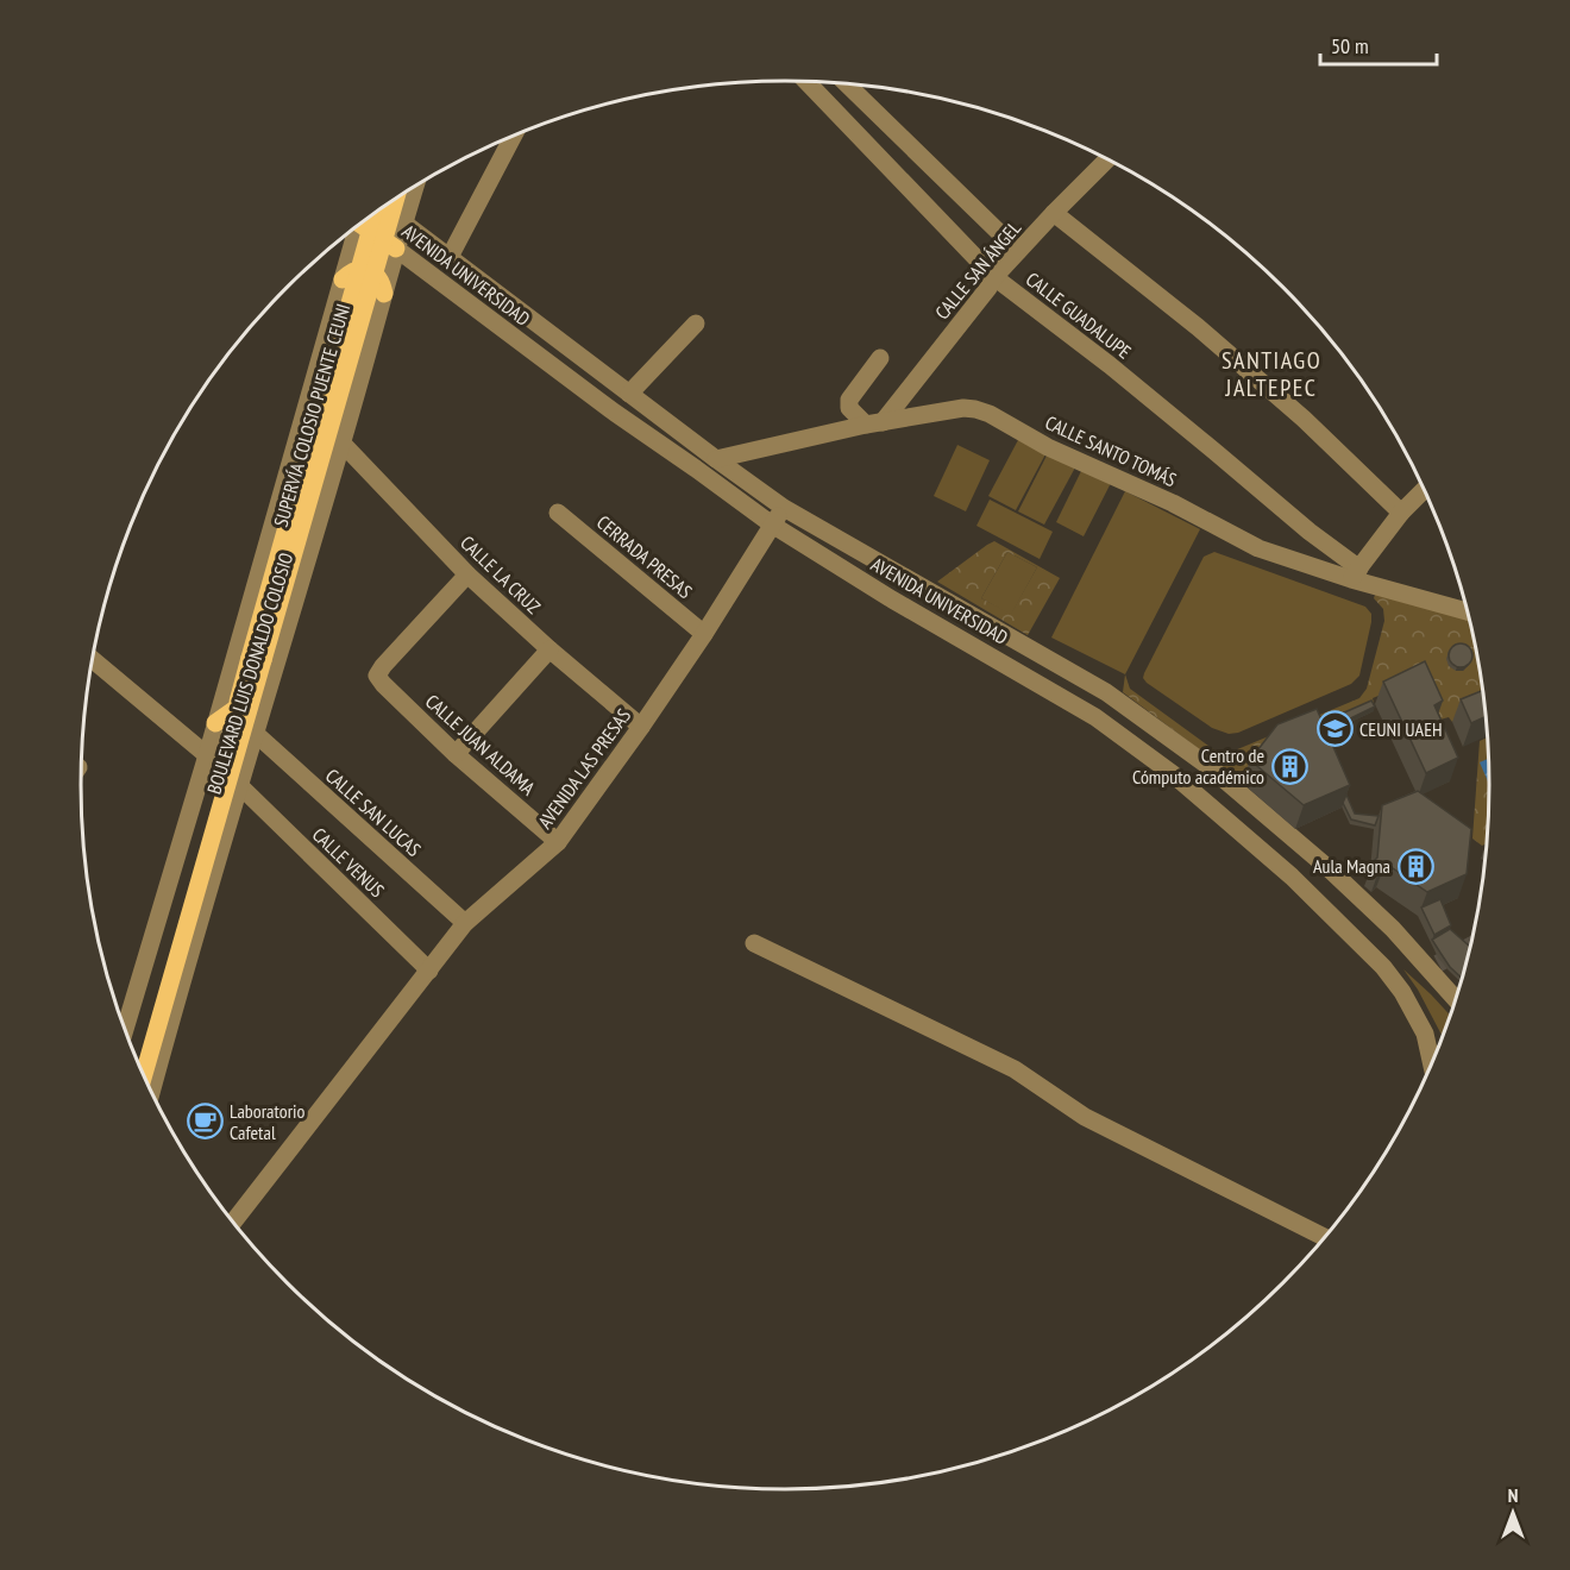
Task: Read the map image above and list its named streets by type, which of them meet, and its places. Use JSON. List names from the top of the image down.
{
  "streets": {
    "main road": ["AVENIDA UNIVERSIDAD", "SUPERVÍA COLOSIO PUENTE CEUNI"],
    "street": [
      "CALLE SAN ÁNGEL",
      "CALLE GUADALUPE",
      "CALLE SANTO TOMÁS",
      "CERRADA PRESAS",
      "CALLE LA CRUZ",
      "BOULEVARD LUIS DONALDO COLOSIO",
      "CALLE JUAN ALDAMA",
      "AVENIDA LAS PRESAS",
      "CALLE SAN LUCAS",
      "CALLE VENUS"
    ]
  },
  "crossings": [
    ["CALLE SAN ÁNGEL", "CALLE GUADALUPE"],
    ["CALLE SAN ÁNGEL", "CALLE SANTO TOMÁS"],
    ["AVENIDA UNIVERSIDAD", "CALLE SANTO TOMÁS"],
    ["AVENIDA UNIVERSIDAD", "BOULEVARD LUIS DONALDO COLOSIO"],
    ["AVENIDA UNIVERSIDAD", "AVENIDA LAS PRESAS"],
    ["CALLE GUADALUPE", "CALLE SANTO TOMÁS"],
    ["CERRADA PRESAS", "AVENIDA LAS PRESAS"],
    ["CALLE LA CRUZ", "BOULEVARD LUIS DONALDO COLOSIO"],
    ["CALLE LA CRUZ", "CALLE JUAN ALDAMA"],
    ["CALLE LA CRUZ", "AVENIDA LAS PRESAS"],
    ["BOULEVARD LUIS DONALDO COLOSIO", "CALLE SAN LUCAS"],
    ["BOULEVARD LUIS DONALDO COLOSIO", "CALLE VENUS"],
    ["CALLE JUAN ALDAMA", "AVENIDA LAS PRESAS"],
    ["AVENIDA LAS PRESAS", "CALLE SAN LUCAS"],
    ["AVENIDA LAS PRESAS", "CALLE VENUS"]
  ],
  "districts": ["SANTIAGO JALTEPEC"],
  "places": {
    "school or university": ["CEUNI UAEH"],
    "building": ["Centro de Cómputo académico", "Aula Magna"],
    "cafe": ["Laboratorio Cafetal"]
  },
  "scale_bar": "50 m",
  "north": "top"
}
